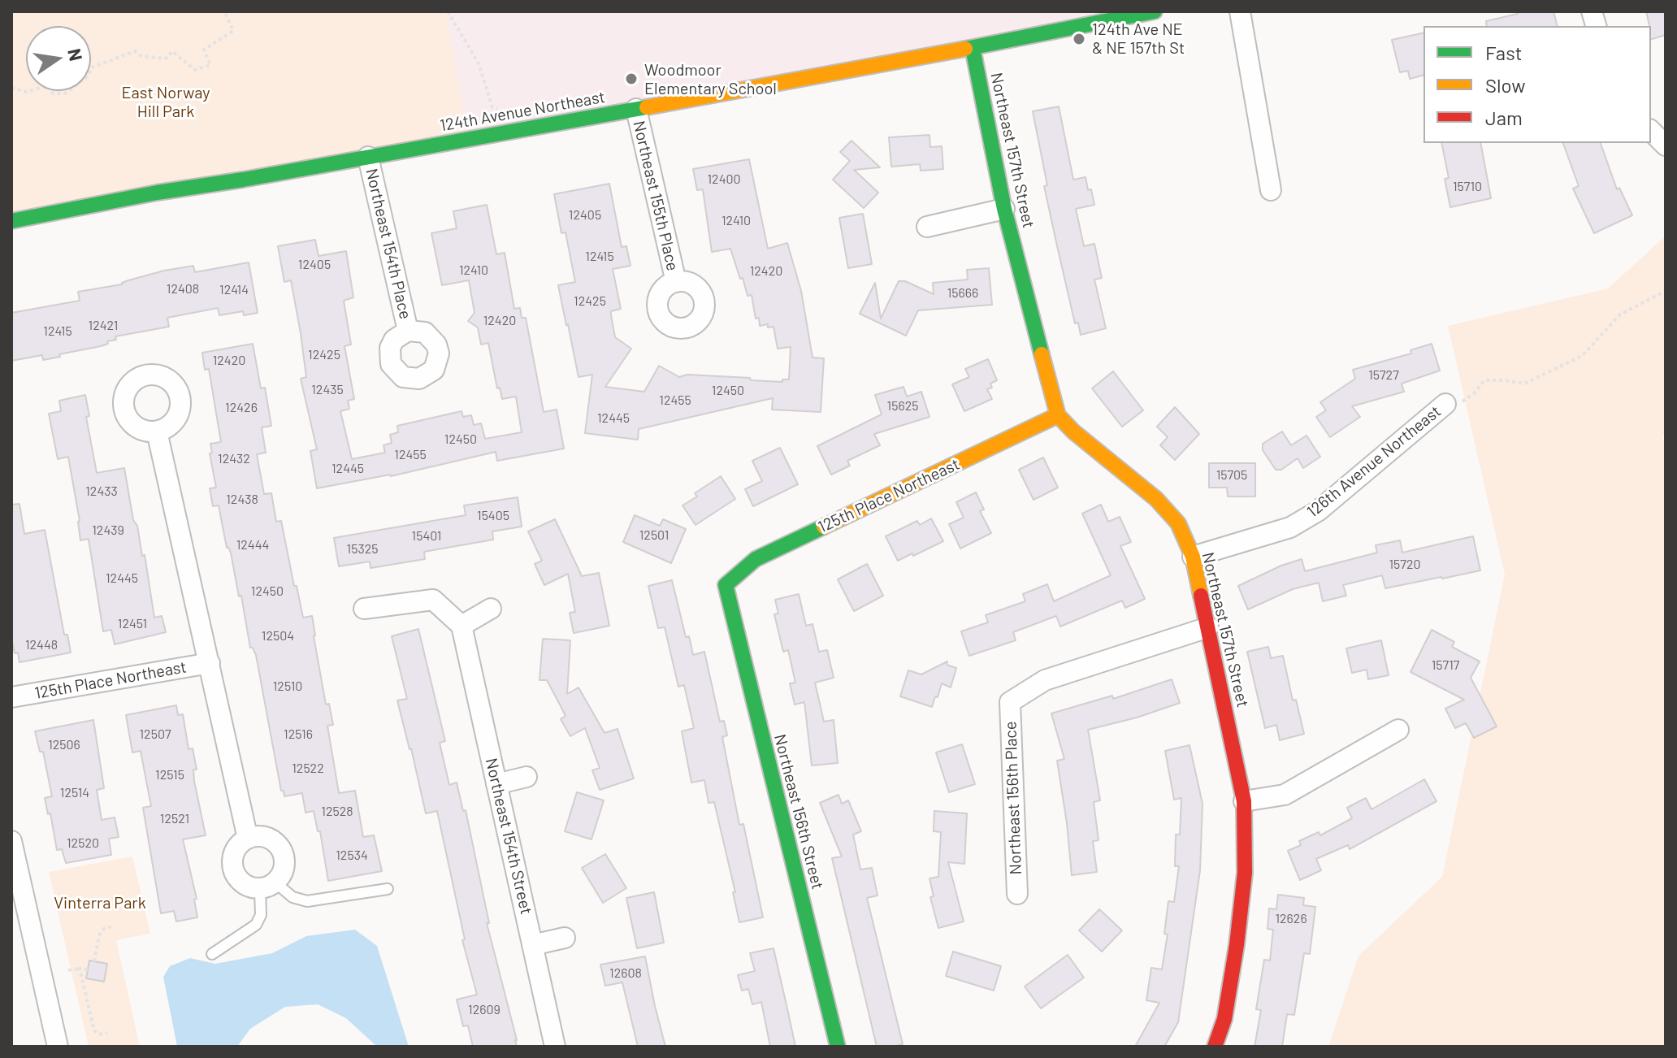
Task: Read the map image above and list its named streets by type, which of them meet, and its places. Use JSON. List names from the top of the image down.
{
  "streets": {
    "street": [
      "124th Avenue Northeast",
      "Northeast 157th Street",
      "Northeast 155th Place",
      "Northeast 154th Place",
      "126th Avenue Northeast",
      "125th Place Northeast",
      "Northeast 156th Place",
      "Northeast 156th Street",
      "Northeast 154th Street"
    ]
  },
  "crossings": [
    ["124th Avenue Northeast", "Northeast 157th Street"],
    ["124th Avenue Northeast", "Northeast 155th Place"],
    ["124th Avenue Northeast", "Northeast 154th Place"],
    ["Northeast 157th Street", "126th Avenue Northeast"],
    ["Northeast 157th Street", "125th Place Northeast"],
    ["Northeast 157th Street", "Northeast 156th Place"],
    ["125th Place Northeast", "Northeast 156th Street"]
  ],
  "parks": ["East Norway Hill Park", "Vinterra Park"],
  "places": ["124th Ave NE & NE 157th St", "Woodmoor Elementary School"],
  "house_numbers": [
    "12400",
    "15710",
    "12405",
    "12410",
    "12415",
    "12405",
    "12410",
    "12420",
    "12408",
    "12414",
    "15666",
    "12425",
    "12420",
    "12421",
    "12415",
    "12425",
    "12420",
    "15727",
    "12435",
    "12450",
    "12455",
    "15625",
    "12426",
    "12445",
    "12450",
    "12455",
    "12432",
    "12445",
    "15705",
    "12433",
    "12438",
    "15405",
    "12439",
    "12501",
    "15401",
    "12444",
    "15325",
    "15720",
    "12445",
    "12450",
    "12451",
    "12504",
    "12448",
    "15717",
    "12510",
    "12507",
    "12516",
    "12506",
    "12522",
    "12515",
    "12514",
    "12528",
    "12521",
    "12520",
    "12534",
    "12626",
    "12608",
    "12609"
  ],
  "legend": ["Fast", "Slow", "Jam"],
  "north": "right"
}
